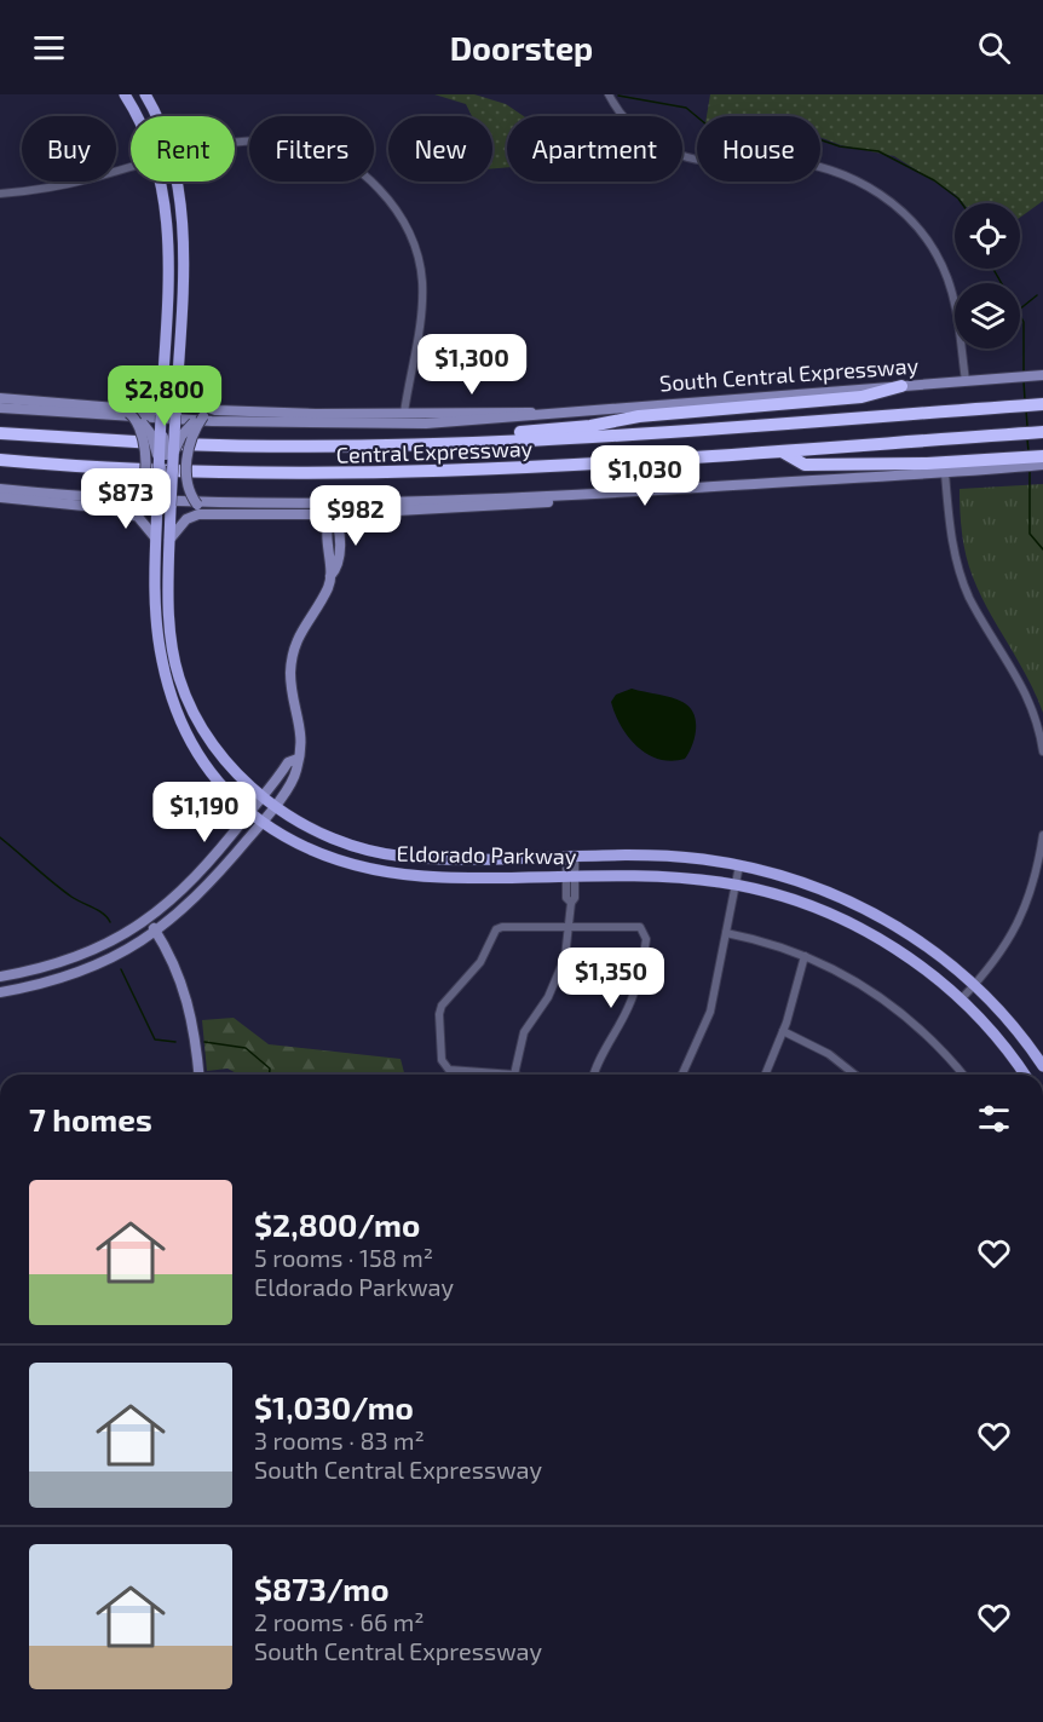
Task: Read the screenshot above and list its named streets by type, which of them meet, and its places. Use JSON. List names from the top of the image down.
{
  "streets": {
    "highway": ["Central Expressway"],
    "main road": ["South Central Expressway", "Eldorado Parkway"]
  },
  "page": {
    "header": "Doorstep",
    "chip": [
      "Buy",
      "Rent",
      "Filters",
      "New",
      "Apartment",
      "House"
    ],
    "price": [
      "$1,300",
      "$2,800",
      "$1,030",
      "$873",
      "$982",
      "$1,190",
      "$1,350"
    ],
    "heading": "7 homes",
    "list": [
      {
        "name": "$2,800/mo",
        "note": "5 rooms · 158 m² · Eldorado Parkway"
      },
      {
        "name": "$1,030/mo",
        "note": "3 rooms · 83 m² · South Central Expressway"
      },
      {
        "name": "$873/mo",
        "note": "2 rooms · 66 m² · South Central Expressway"
      }
    ]
  }
}
